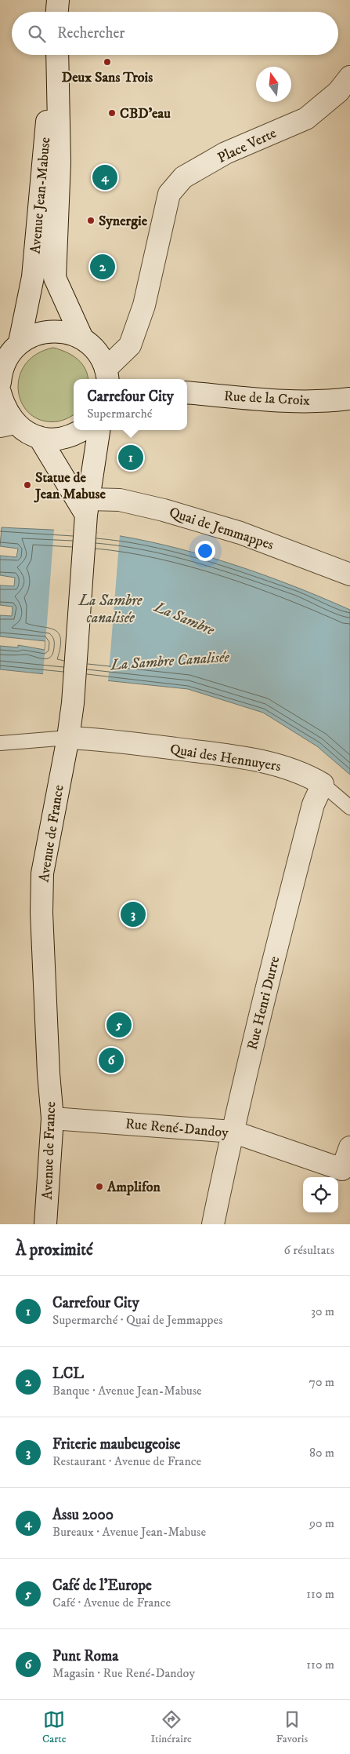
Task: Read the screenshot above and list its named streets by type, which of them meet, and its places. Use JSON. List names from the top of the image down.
{
  "streets": {
    "main road": [
      "Place Verte",
      "Avenue Jean-Mabuse",
      "Rue de la Croix",
      "Quai de Jemmappes",
      "Quai des Hennuyers",
      "Avenue de France",
      "Rue Henri Durre",
      "Rue René-Dandoy"
    ]
  },
  "crossings": [
    ["Quai de Jemmappes", "Avenue de France"],
    ["Quai des Hennuyers", "Avenue de France"],
    ["Quai des Hennuyers", "Rue Henri Durre"],
    ["Avenue de France", "Rue René-Dandoy"],
    ["Rue Henri Durre", "Rue René-Dandoy"]
  ],
  "water": ["La Sambre canalisée", "La Sambre", "La Sambre Canalisée"],
  "places": [
    "Deux Sans Trois",
    "CBD'eau",
    "Synergie",
    "Statue de Jean Mabuse",
    "Amplifon"
  ],
  "north": "top",
  "page": {
    "search": "Rechercher",
    "pins": [
      "4",
      "2",
      "1",
      "3",
      "5",
      "6"
    ],
    "popup": ["Carrefour City", "Supermarché"],
    "heading": ["À proximité", "6 résultats"],
    "list": [
      {
        "mark": "1",
        "name": "Carrefour City",
        "note": "Supermarché · Quai de Jemmappes",
        "value": "30 m"
      },
      {
        "mark": "2",
        "name": "LCL",
        "note": "Banque · Avenue Jean-Mabuse",
        "value": "70 m"
      },
      {
        "mark": "3",
        "name": "Friterie maubeugeoise",
        "note": "Restaurant · Avenue de France",
        "value": "80 m"
      },
      {
        "mark": "4",
        "name": "Assu 2000",
        "note": "Bureaux · Avenue Jean-Mabuse",
        "value": "90 m"
      },
      {
        "mark": "5",
        "name": "Café de l'Europe",
        "note": "Café · Avenue de France",
        "value": "110 m"
      },
      {
        "mark": "6",
        "name": "Punt Roma",
        "note": "Magasin · Rue René-Dandoy",
        "value": "110 m"
      }
    ],
    "nav": ["Carte", "Itinéraire", "Favoris"]
  }
}
